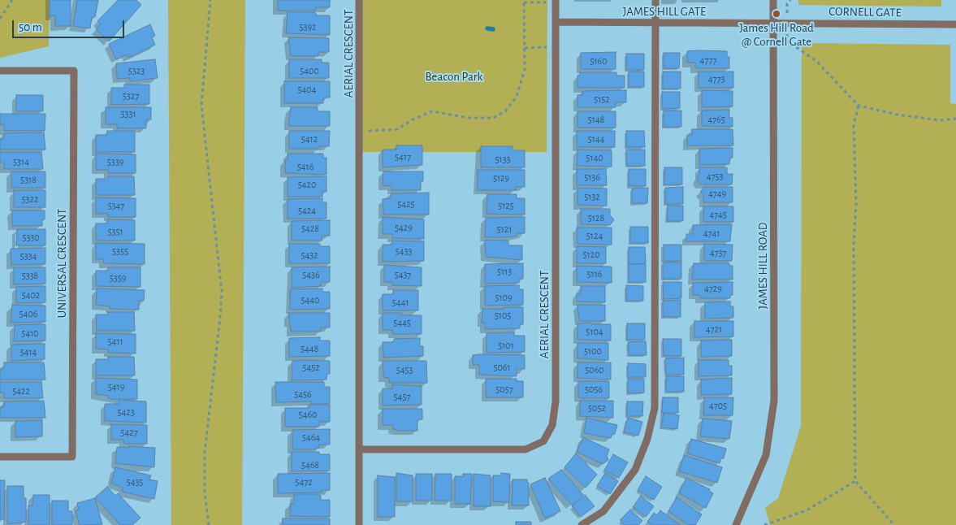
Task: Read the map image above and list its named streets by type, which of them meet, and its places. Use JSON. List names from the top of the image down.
{
  "streets": {
    "street": [
      "JAMES HILL GATE",
      "CORNELL GATE",
      "AERIAL CRESCENT",
      "UNIVERSAL CRESCENT",
      "JAMES HILL ROAD"
    ]
  },
  "crossings": [
    ["JAMES HILL GATE", "CORNELL GATE"],
    ["JAMES HILL GATE", "AERIAL CRESCENT"],
    ["JAMES HILL GATE", "JAMES HILL ROAD"],
    ["CORNELL GATE", "JAMES HILL ROAD"]
  ],
  "parks": ["Beacon Park"],
  "places": ["James Hill Road @ Cornell Gate"],
  "house_numbers": [
    "5392",
    "4777",
    "5160",
    "5323",
    "5400",
    "4773",
    "5404",
    "5327",
    "5152",
    "5331",
    "5148",
    "4765",
    "5412",
    "5144",
    "5417",
    "5140",
    "5133",
    "5314",
    "5339",
    "5416",
    "4753",
    "5136",
    "5129",
    "5318",
    "5420",
    "4749",
    "5132",
    "5322",
    "5425",
    "5347",
    "5125",
    "5424",
    "4745",
    "5128",
    "5429",
    "5428",
    "5121",
    "5351",
    "4741",
    "5124",
    "5330",
    "5355",
    "5433",
    "4737",
    "5120",
    "5432",
    "5334",
    "5113",
    "5116",
    "5436",
    "5437",
    "5338",
    "5359",
    "4729",
    "5402",
    "5109",
    "5440",
    "5441",
    "5406",
    "5105",
    "5445",
    "4721",
    "5104",
    "5410",
    "5411",
    "5101",
    "5448",
    "5100",
    "5414",
    "5452",
    "5061",
    "5453",
    "5060",
    "5419",
    "5057",
    "5056",
    "5422",
    "5456",
    "5457",
    "4705",
    "5052",
    "5423",
    "5460",
    "5427",
    "5464",
    "5468",
    "5435",
    "5472"
  ],
  "scale_bar": "50 m"
}
